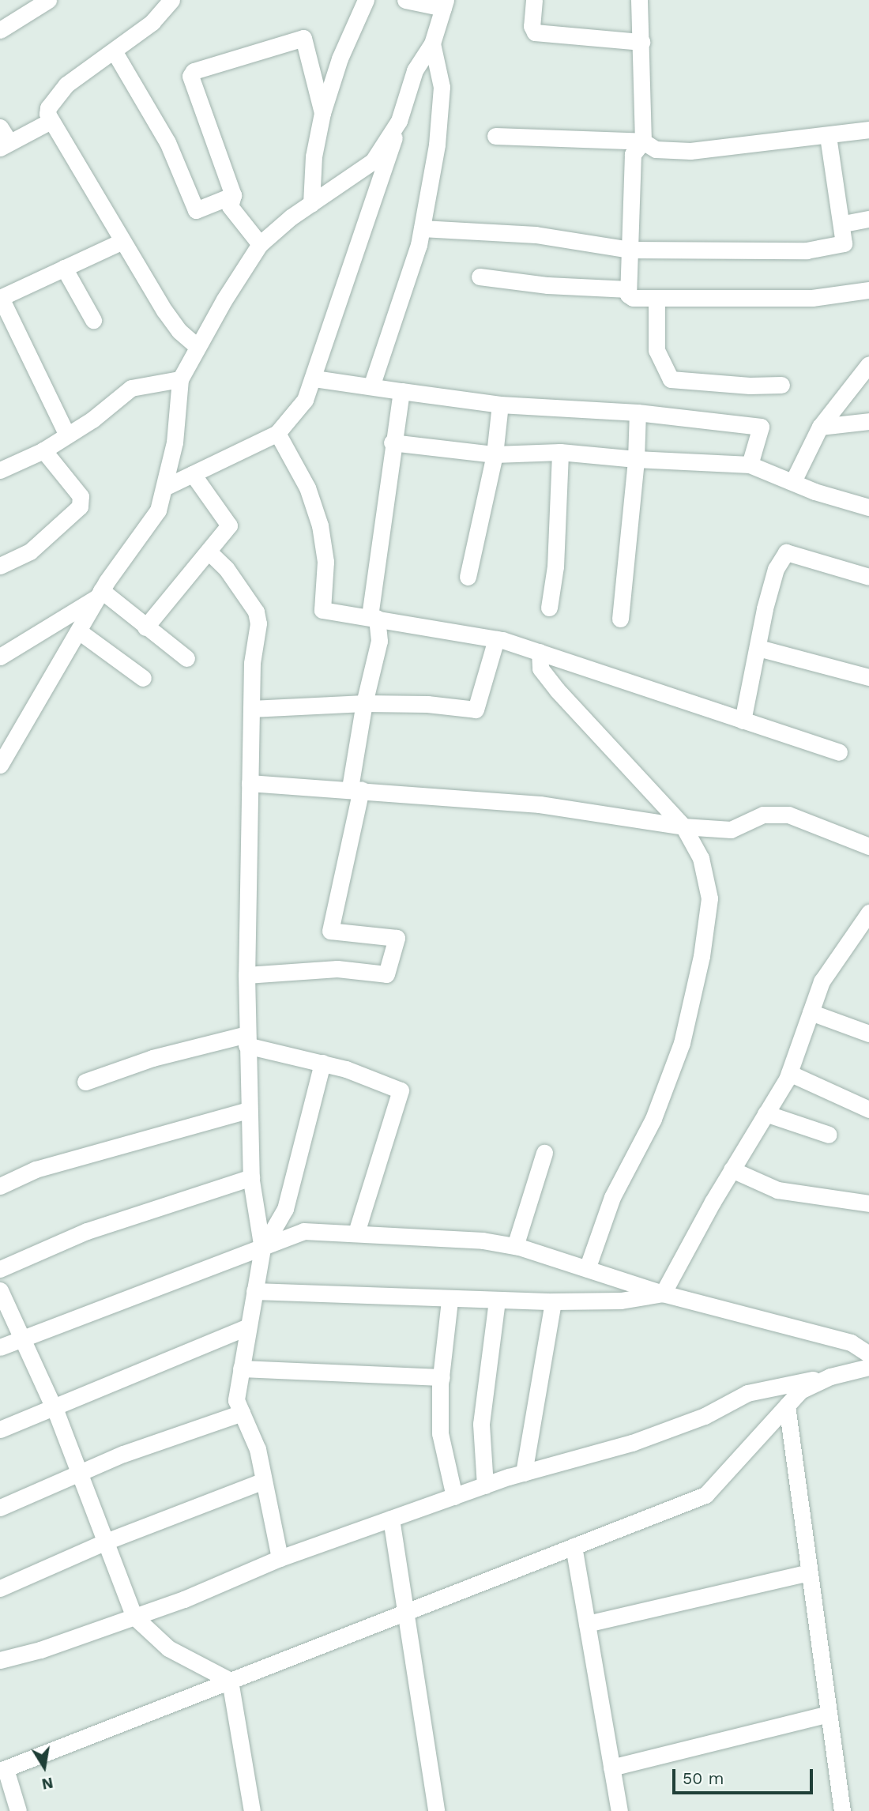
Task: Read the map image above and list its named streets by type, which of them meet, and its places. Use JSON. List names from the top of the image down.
{
  "scale_bar": "50 m",
  "north": "bottom"
}
